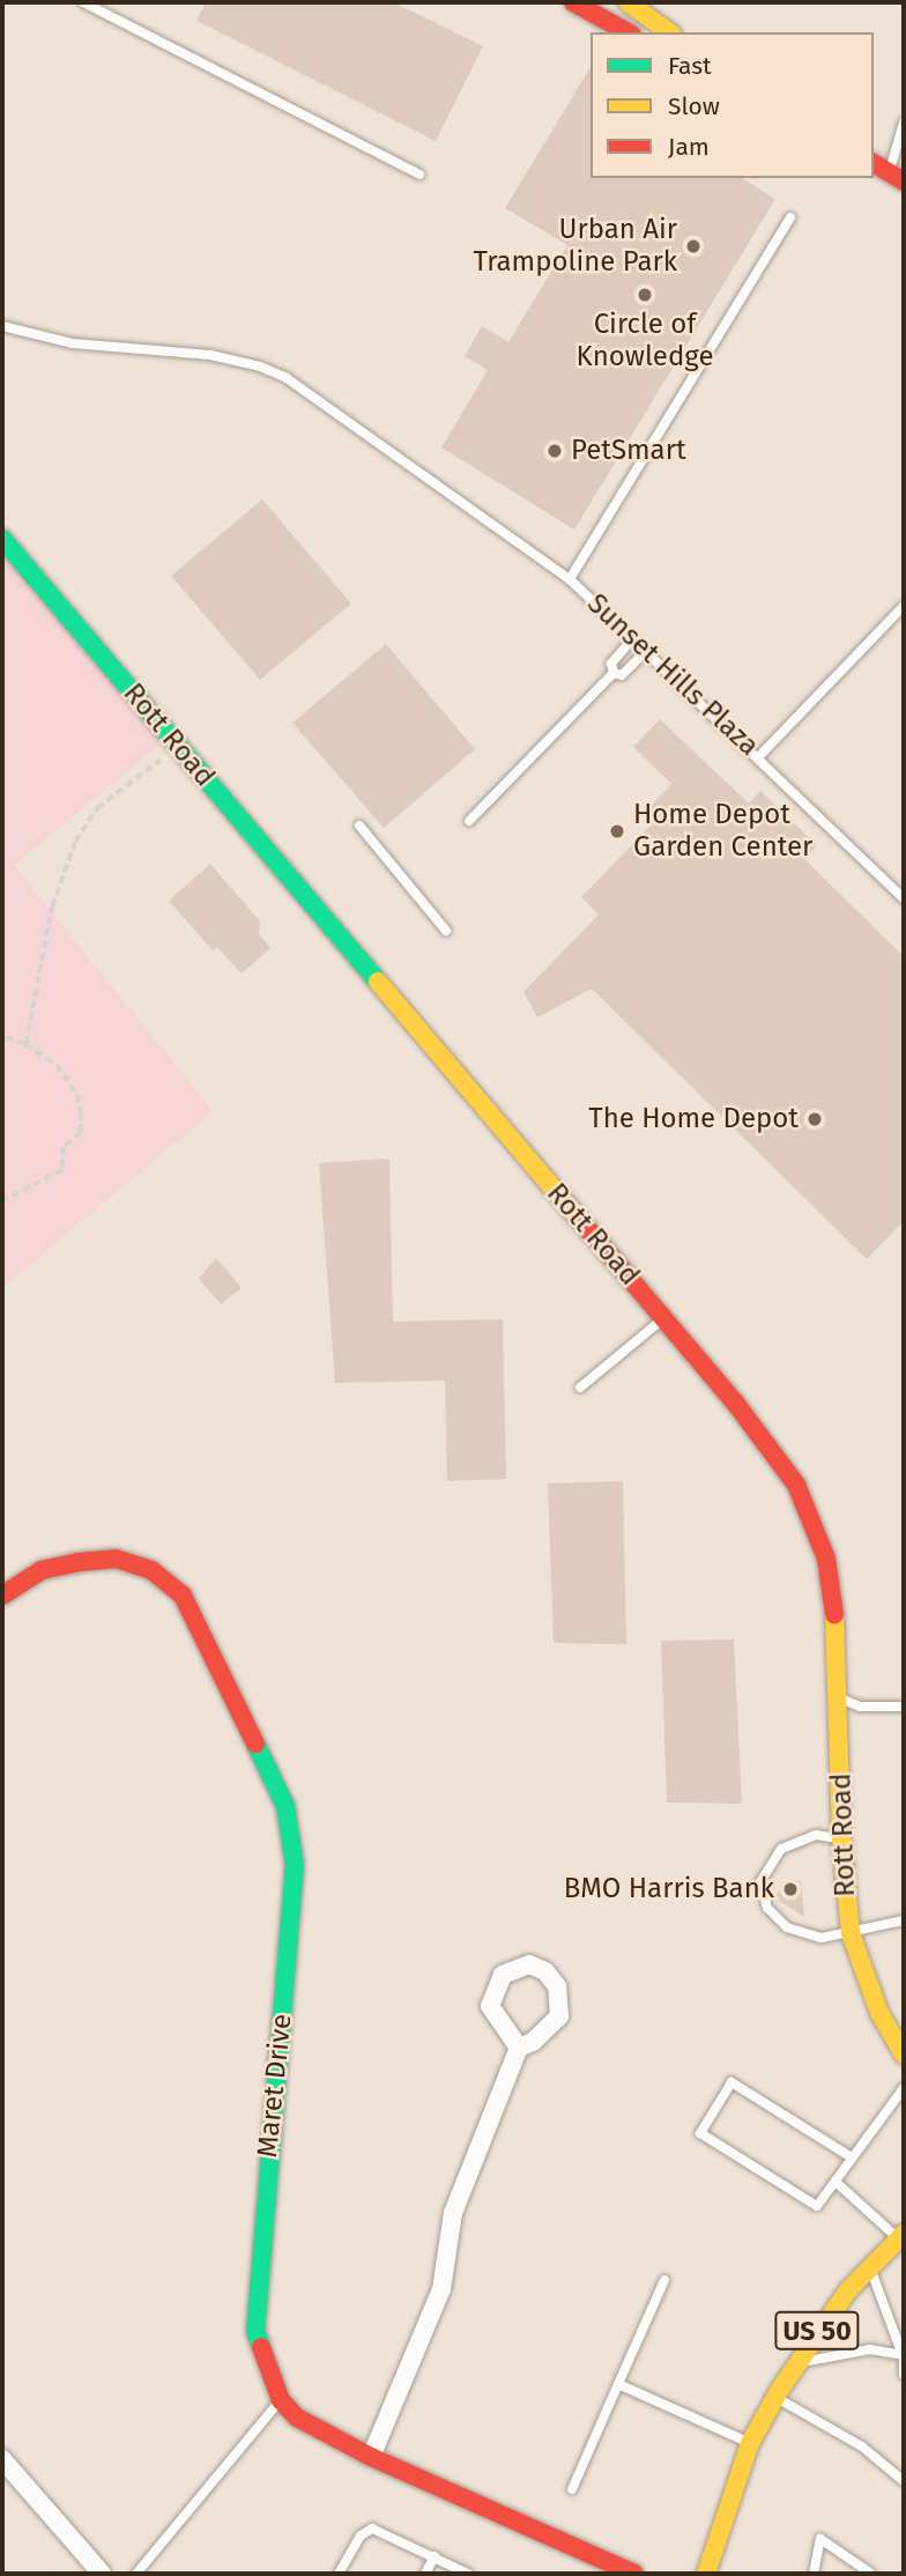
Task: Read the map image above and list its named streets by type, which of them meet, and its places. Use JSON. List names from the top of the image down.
{
  "streets": {
    "street": ["Rott Road", "Maret Drive", "US 50"],
    "lane": ["Sunset Hills Plaza"]
  },
  "places": [
    "Urban Air Trampoline Park",
    "Circle of Knowledge",
    "PetSmart",
    "Home Depot Garden Center",
    "The Home Depot",
    "BMO Harris Bank"
  ],
  "legend": ["Fast", "Slow", "Jam"]
}
